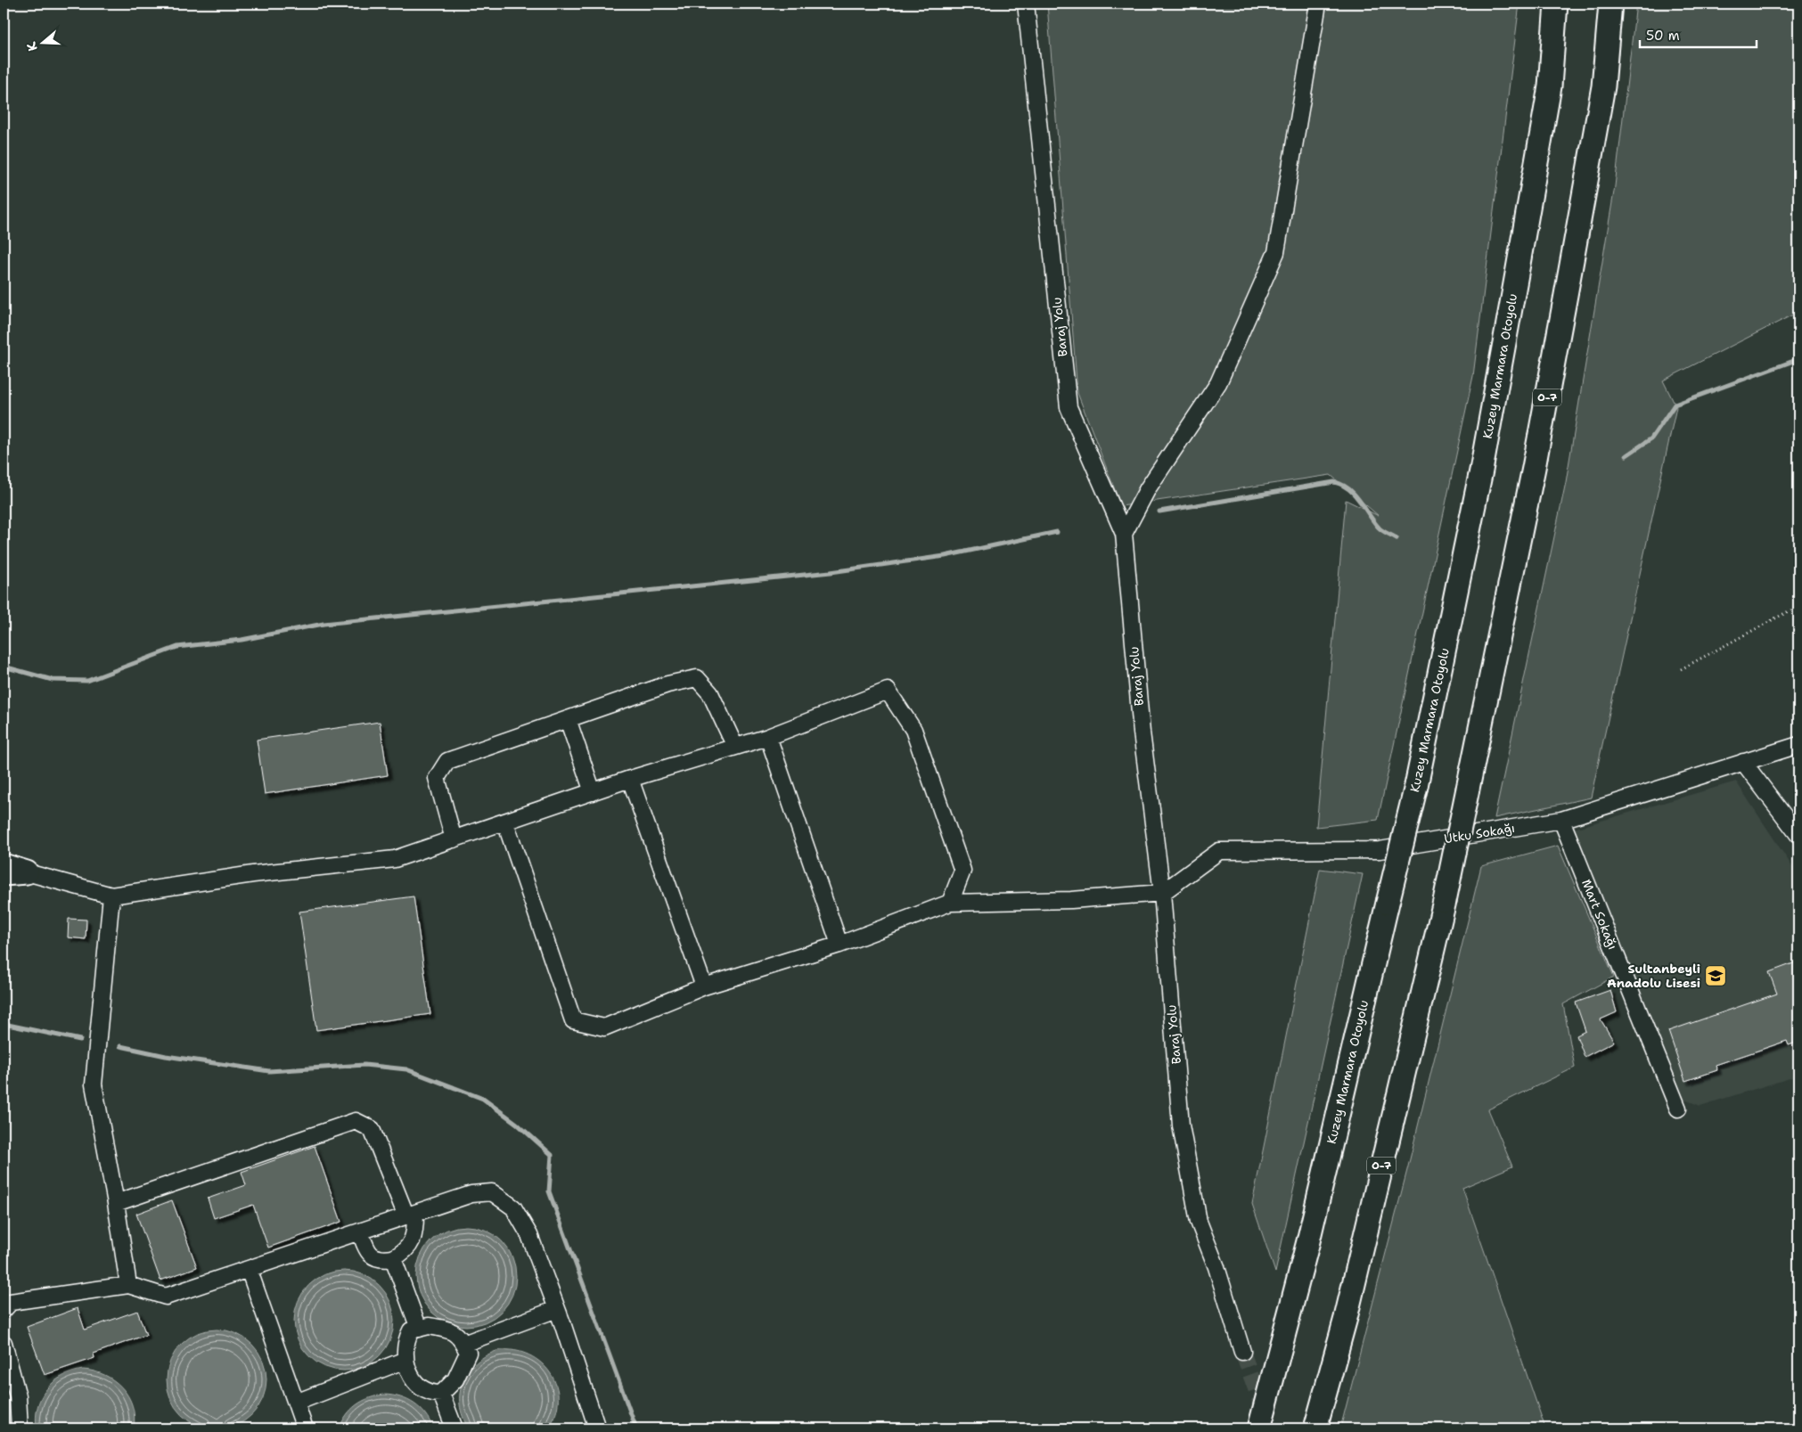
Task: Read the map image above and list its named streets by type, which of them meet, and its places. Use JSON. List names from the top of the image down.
{
  "streets": {
    "highway": ["Kuzey Marmara Otoyolu", "O-7"],
    "street": ["Baraj Yolu", "Utku Sokağı", "Mart Sokağı"]
  },
  "crossings": [
    ["Baraj Yolu", "Utku Sokağı"],
    ["Utku Sokağı", "Mart Sokağı"]
  ],
  "places": {
    "school or university": ["Sultanbeyli Anadolu Lisesi"]
  },
  "scale_bar": "50 m",
  "north": "left"
}
